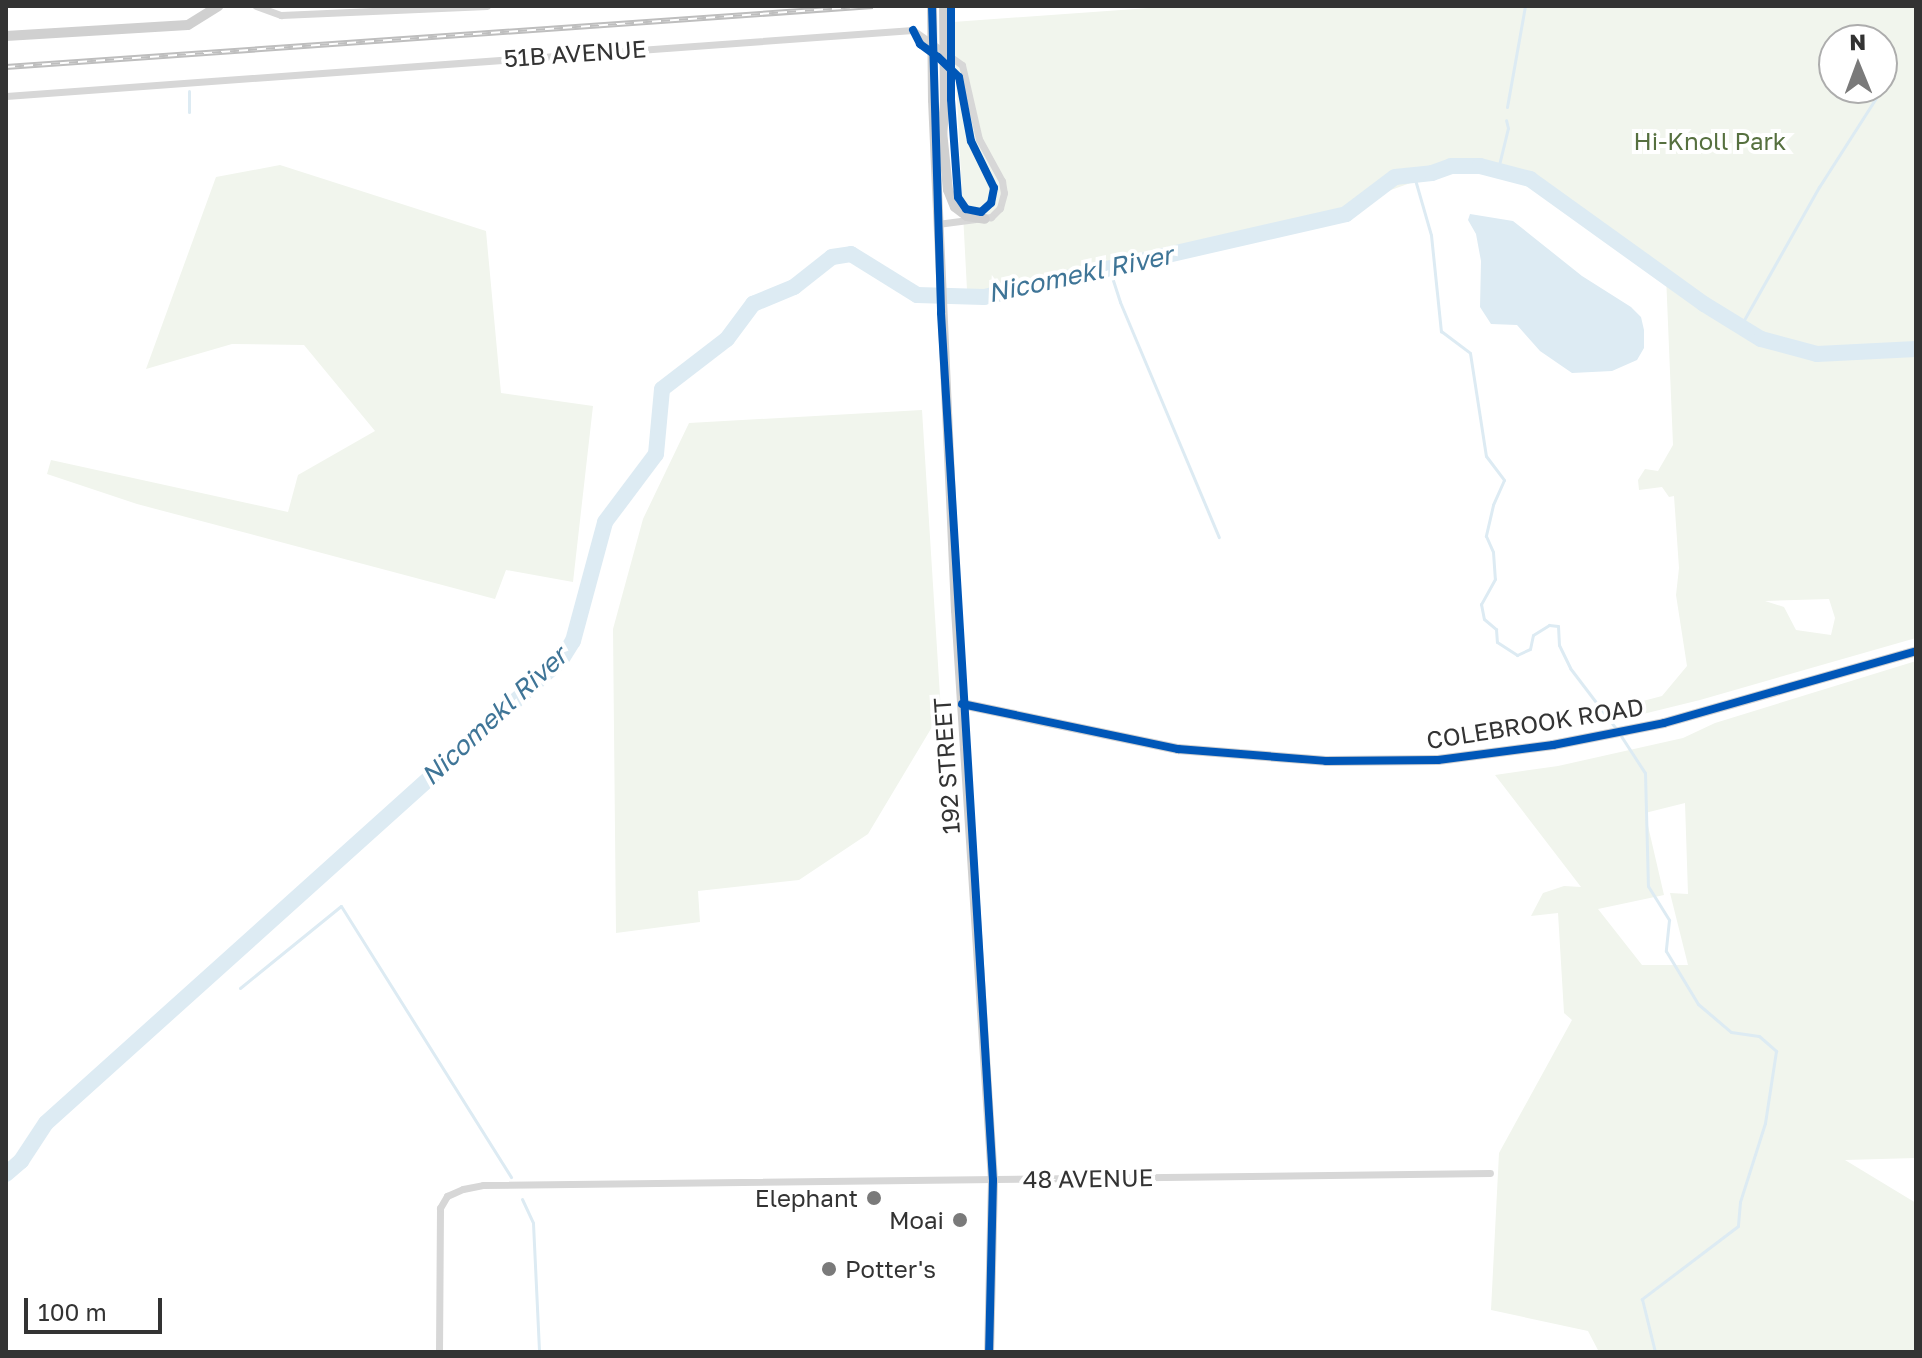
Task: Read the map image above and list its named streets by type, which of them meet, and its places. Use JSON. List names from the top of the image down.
{
  "streets": {
    "main road": ["COLEBROOK ROAD", "192 STREET"],
    "street": ["51B AVENUE", "48 AVENUE"]
  },
  "crossings": [
    ["COLEBROOK ROAD", "192 STREET"],
    ["192 STREET", "48 AVENUE"]
  ],
  "water": ["Nicomekl River"],
  "parks": ["Hi-Knoll Park"],
  "places": ["Elephant", "Moai", "Potter's"],
  "scale_bar": "100 m",
  "north": "top"
}
